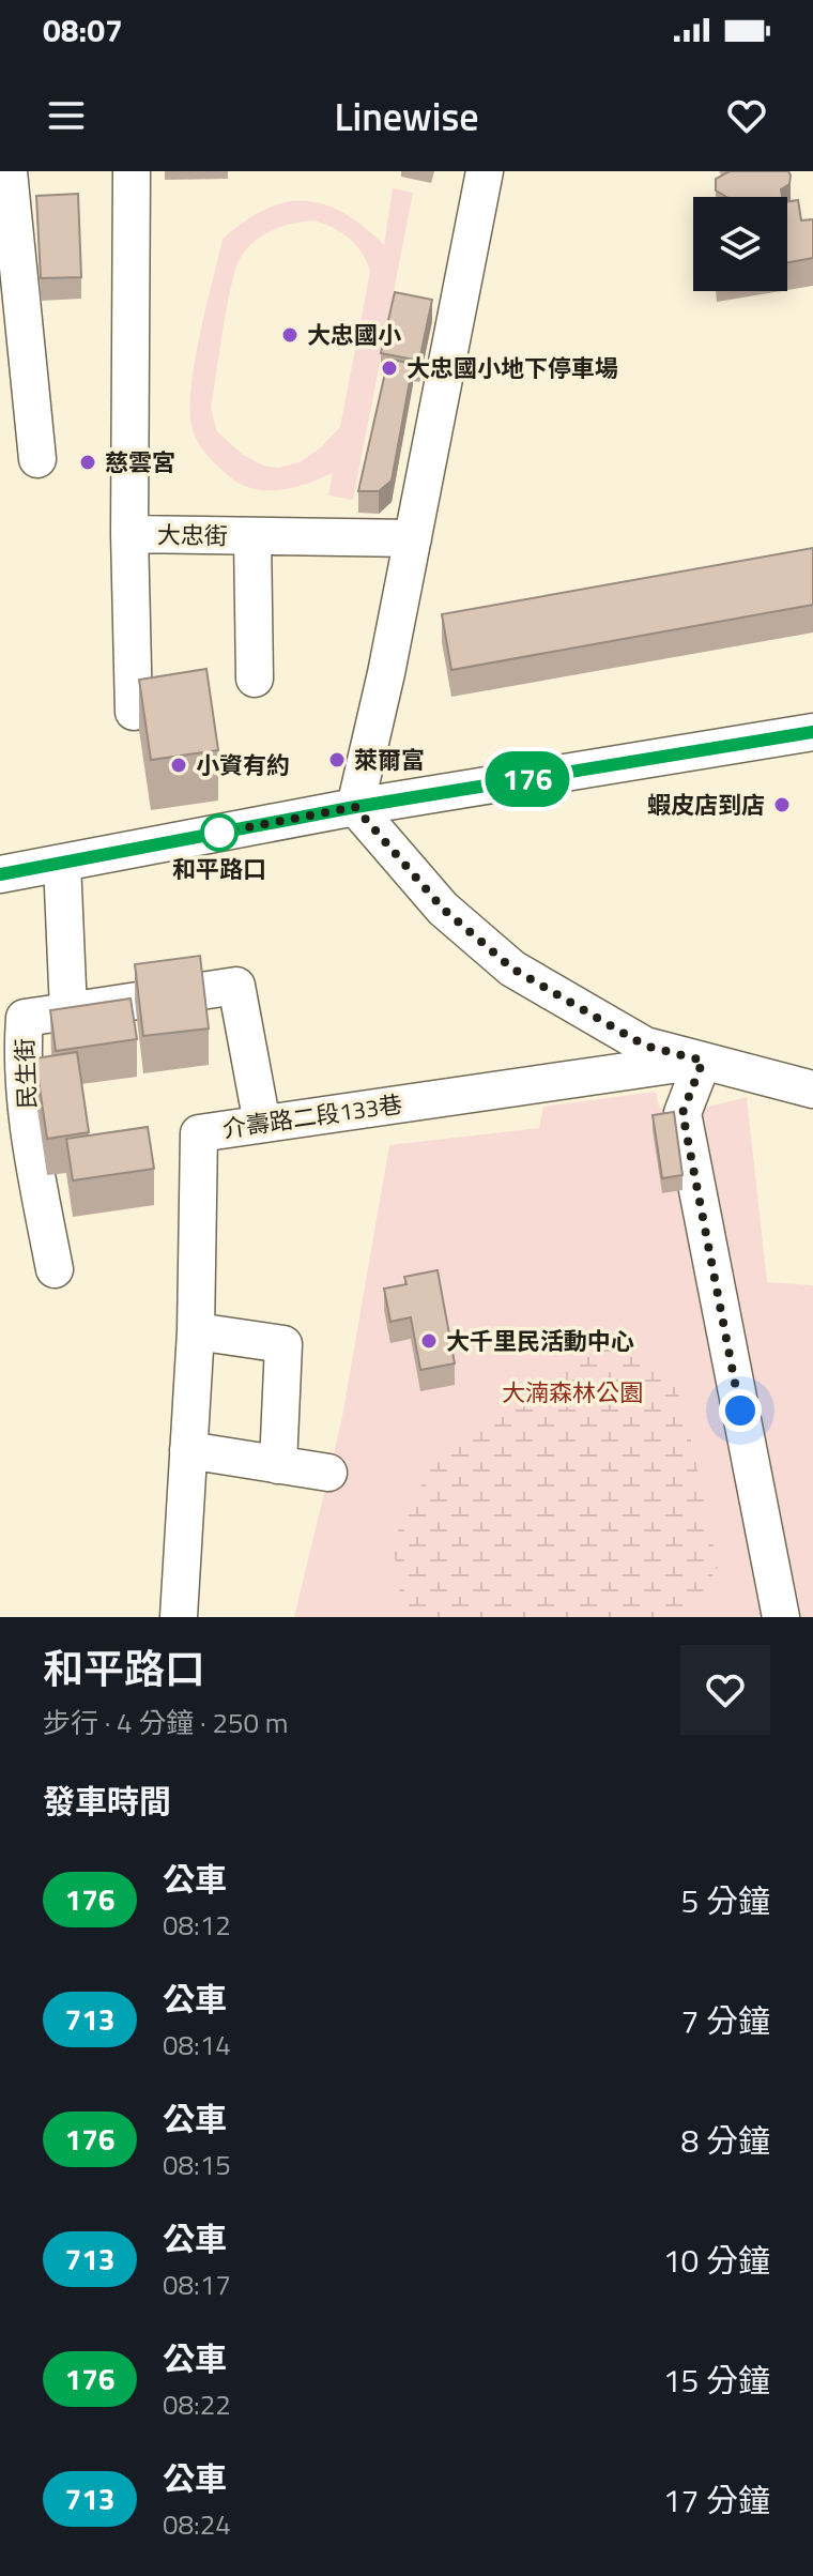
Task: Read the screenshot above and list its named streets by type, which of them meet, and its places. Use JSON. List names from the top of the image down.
{
  "streets": {
    "street": ["大忠街", "民生街", "介壽路二段133巷"]
  },
  "parks": ["大湳森林公園"],
  "places": [
    "大忠國小",
    "大忠國小地下停車場",
    "慈雲宮",
    "萊爾富",
    "小資有約",
    "蝦皮店到店",
    "和平路口",
    "大千里民活動中心"
  ],
  "lines": ["bus line 176"],
  "page": {
    "status": "08:07",
    "header": "Linewise",
    "on_map": "176",
    "heading": [
      ["和平路口", "步行 · 4 分鐘 · 250 m"],
      "發車時間"
    ],
    "list": [
      {
        "mark": "176",
        "name": "公車",
        "note": "08:12",
        "value": "5 分鐘"
      },
      {
        "mark": "713",
        "name": "公車",
        "note": "08:14",
        "value": "7 分鐘"
      },
      {
        "mark": "176",
        "name": "公車",
        "note": "08:15",
        "value": "8 分鐘"
      },
      {
        "mark": "713",
        "name": "公車",
        "note": "08:17",
        "value": "10 分鐘"
      },
      {
        "mark": "176",
        "name": "公車",
        "note": "08:22",
        "value": "15 分鐘"
      },
      {
        "mark": "713",
        "name": "公車",
        "note": "08:24",
        "value": "17 分鐘"
      }
    ]
  }
}
